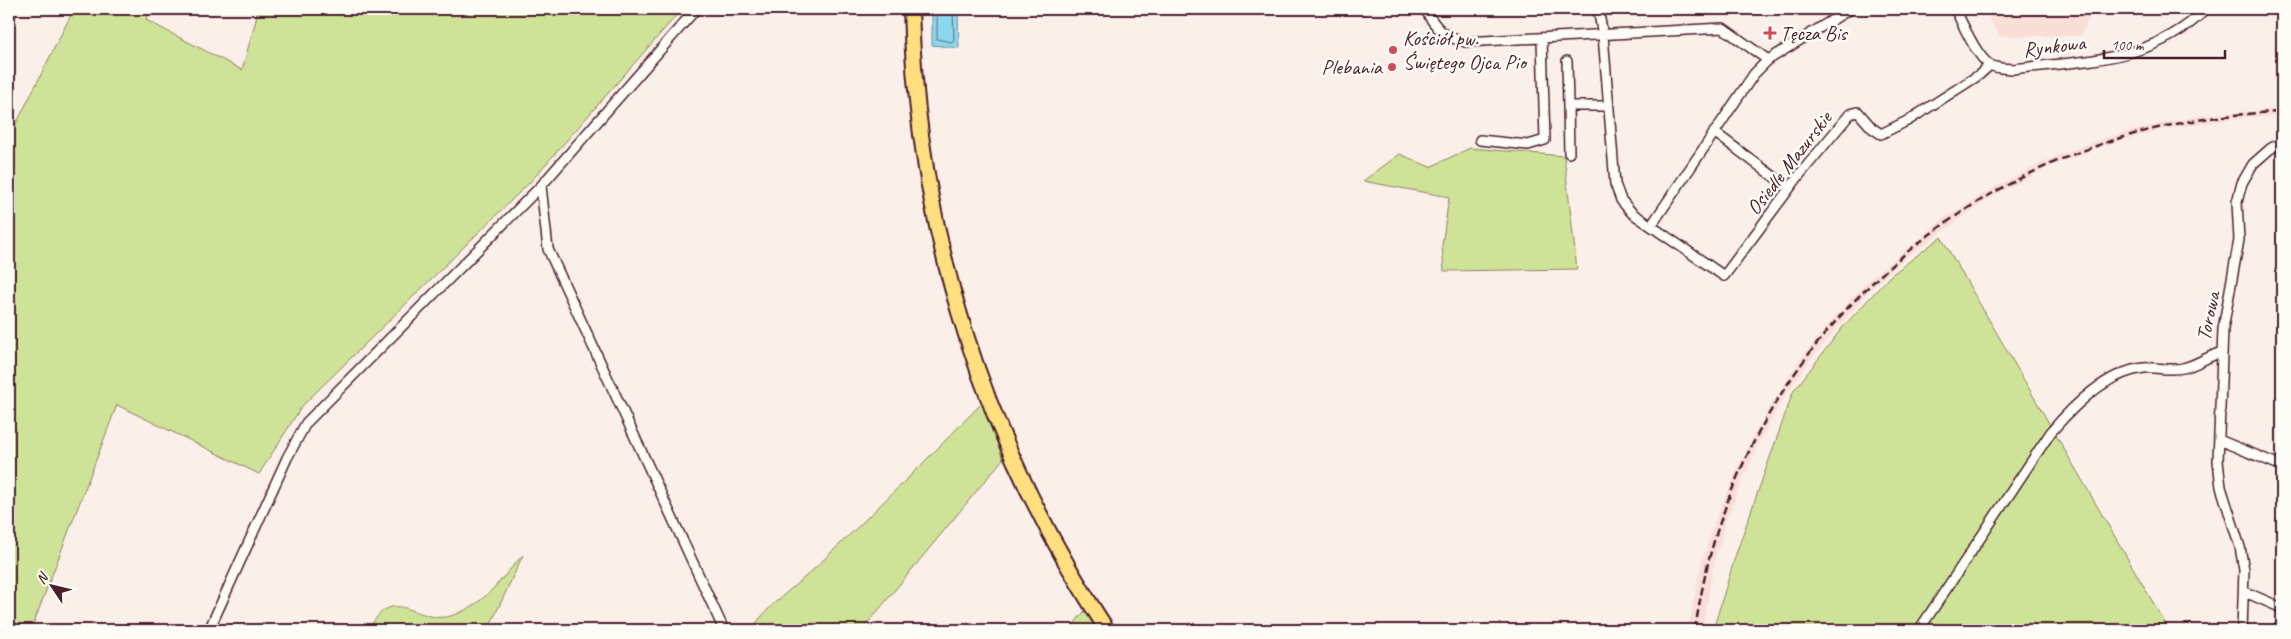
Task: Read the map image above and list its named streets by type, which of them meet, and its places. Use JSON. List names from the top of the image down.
{
  "streets": {
    "street": ["Rynkowa", "Osiedle Mazurskie", "Torowa"]
  },
  "crossings": [
    ["Rynkowa", "Osiedle Mazurskie"]
  ],
  "places": {
    "health": ["Tęcza Bis"],
    "other": ["Kościół pw. Świętego Ojca Pio", "Plebania"]
  },
  "scale_bar": "100 m",
  "north": "top left"
}
